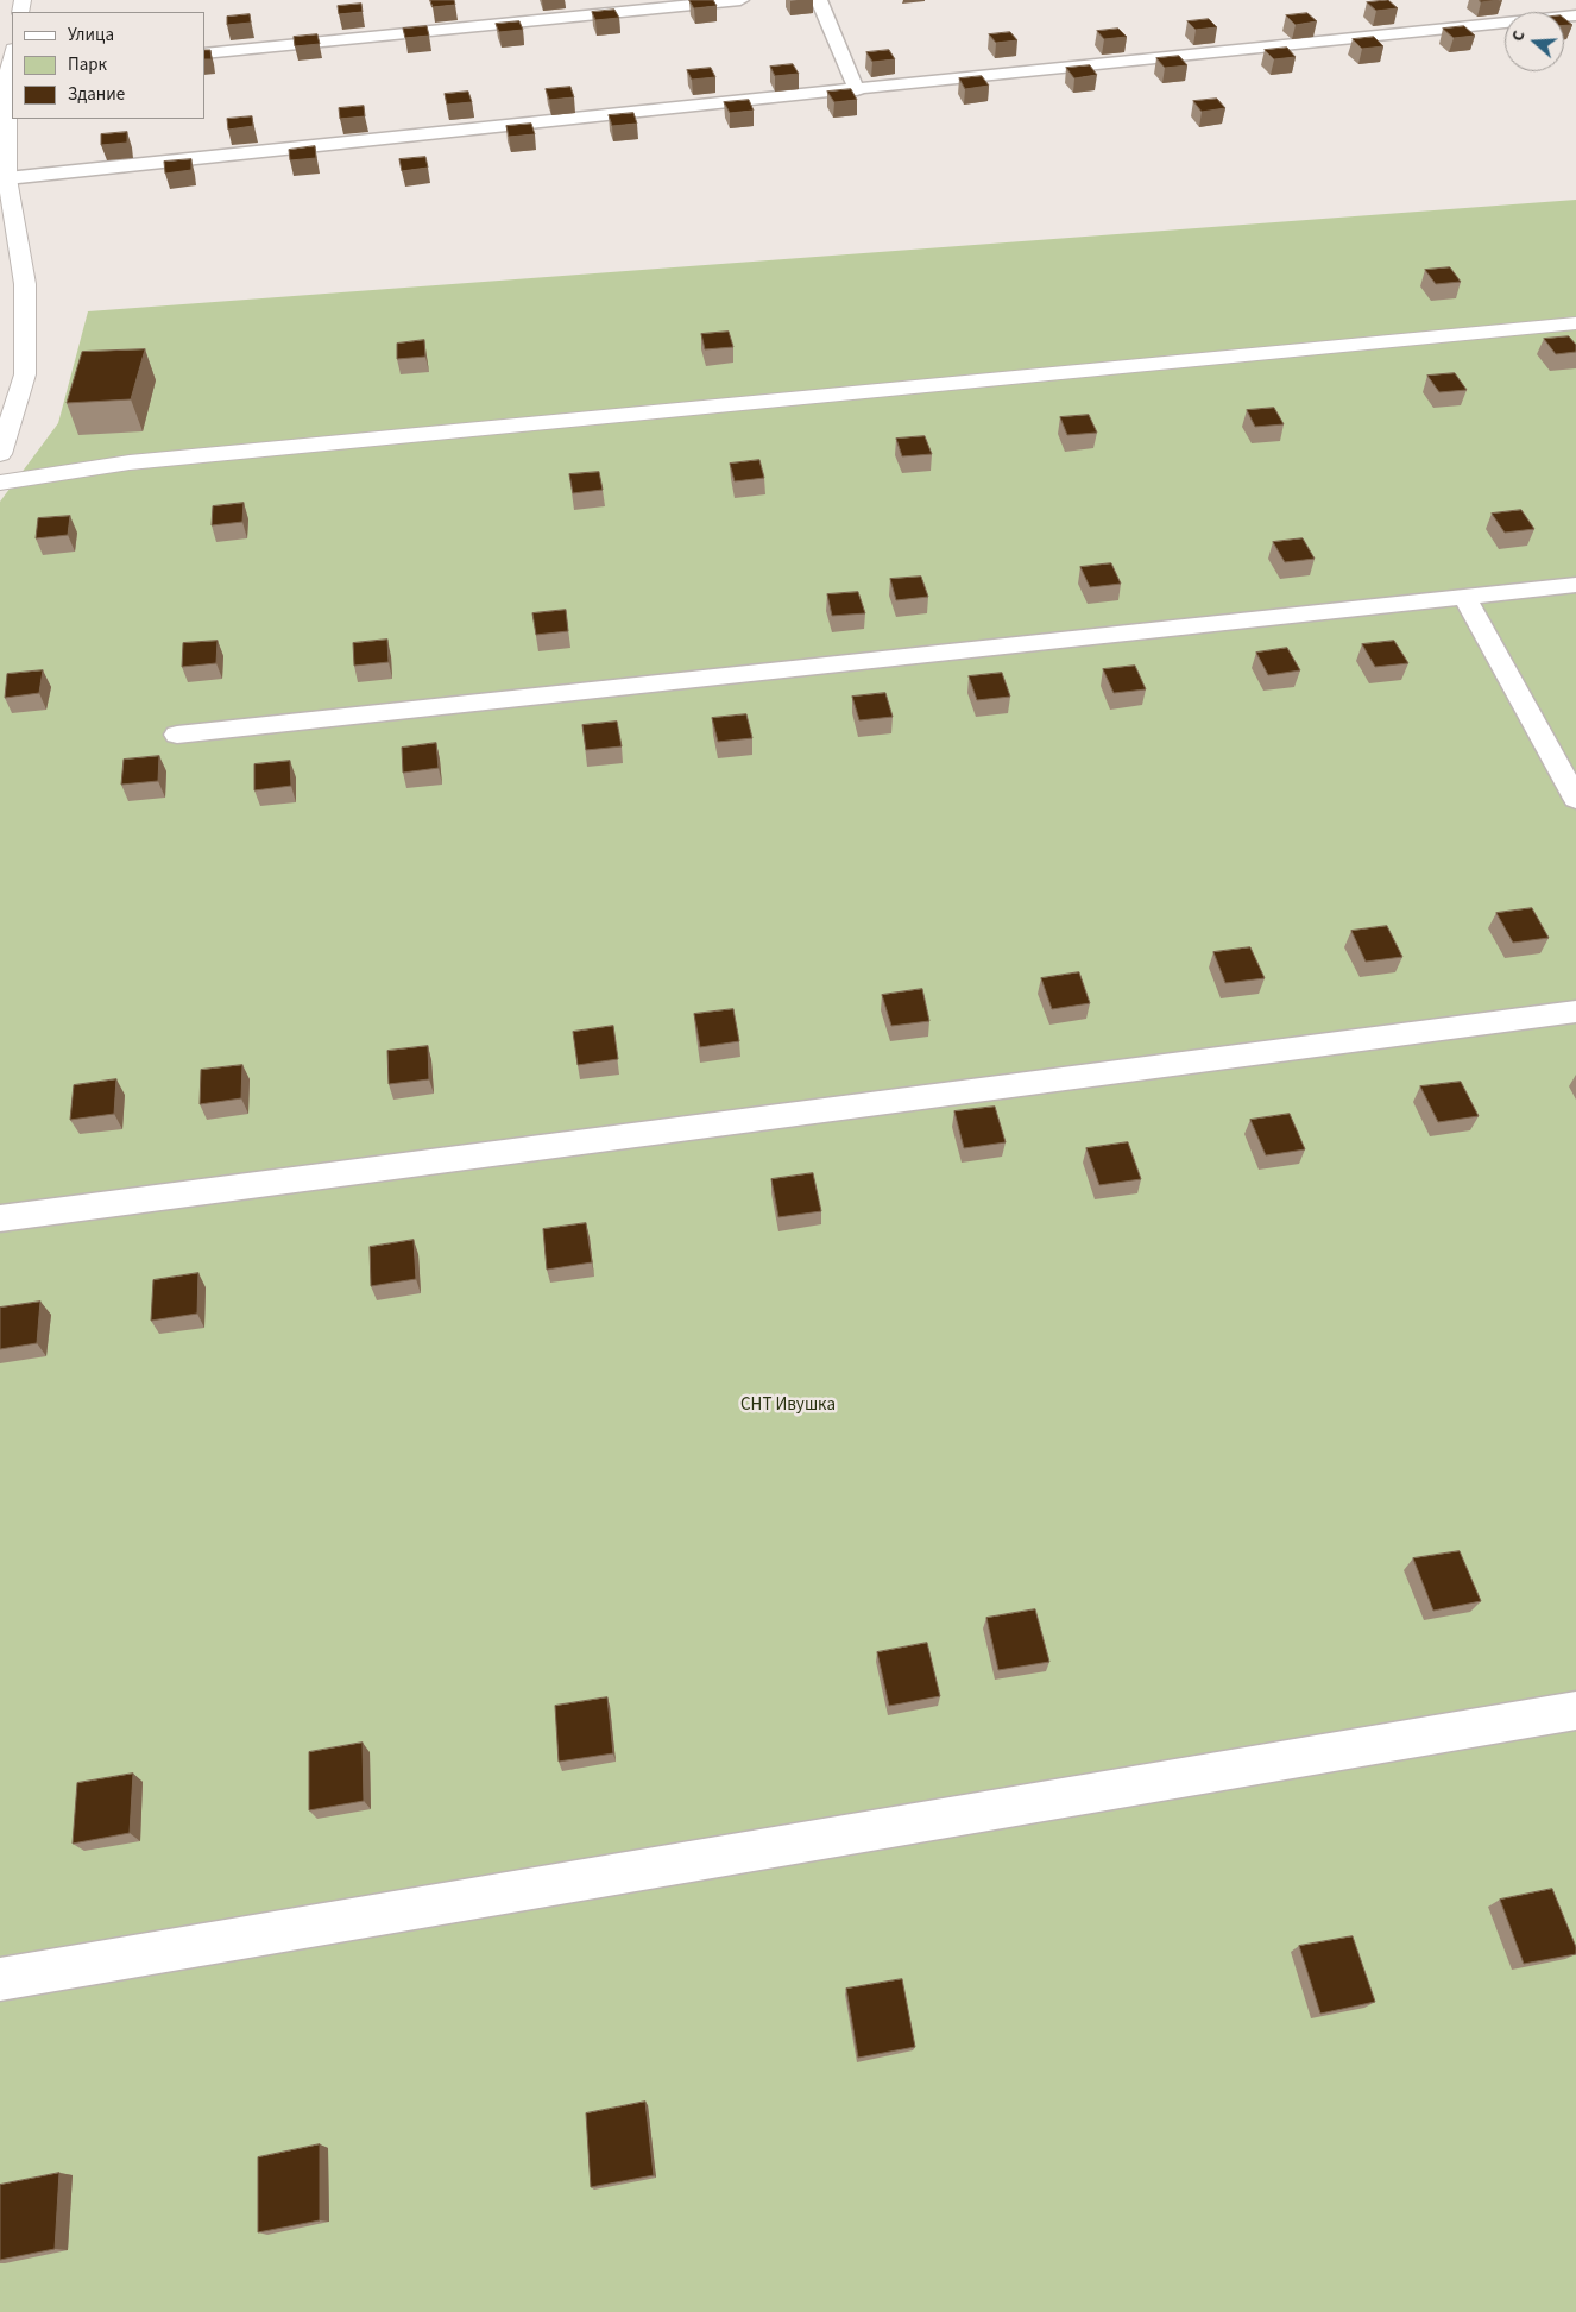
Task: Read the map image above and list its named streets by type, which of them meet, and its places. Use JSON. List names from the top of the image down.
{
  "parks": ["СНТ Ивушка"],
  "legend": ["Улица", "Парк", "Здание"],
  "north": "left"
}
